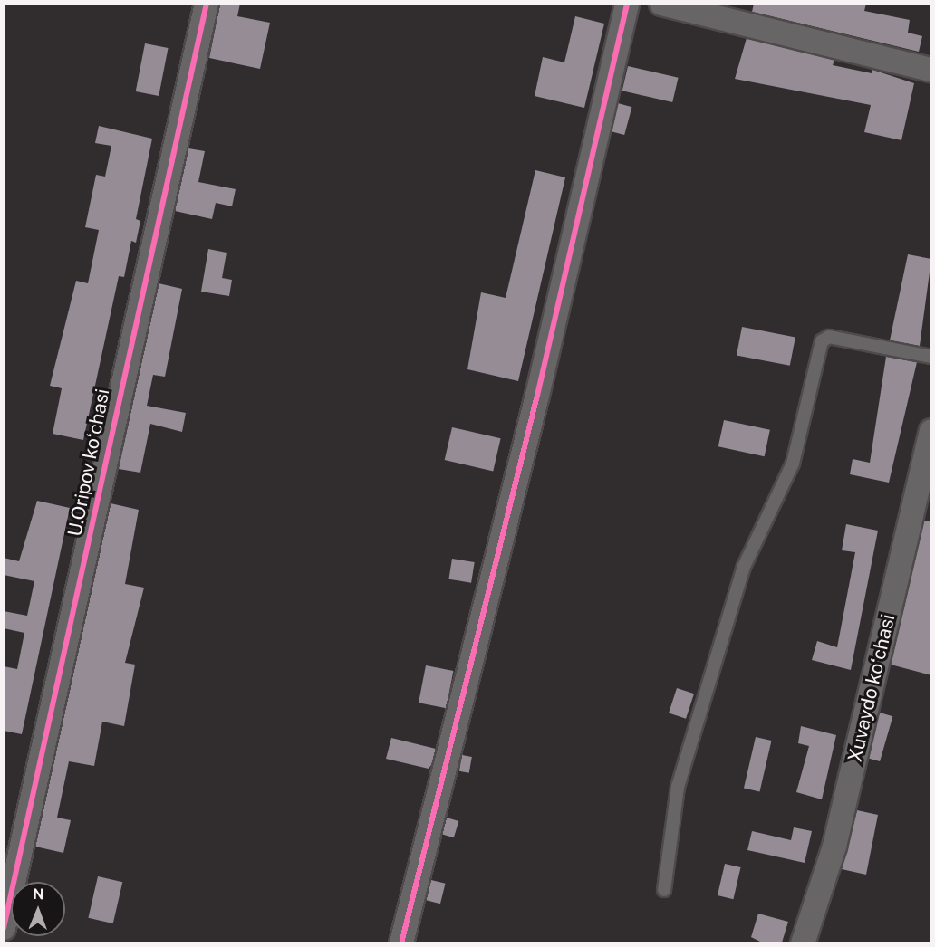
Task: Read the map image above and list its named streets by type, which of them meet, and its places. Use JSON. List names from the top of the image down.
{
  "streets": {
    "street": ["U.Oripov koʻchasi", "Xuvaydo koʻchasi"]
  },
  "north": "top"
}
